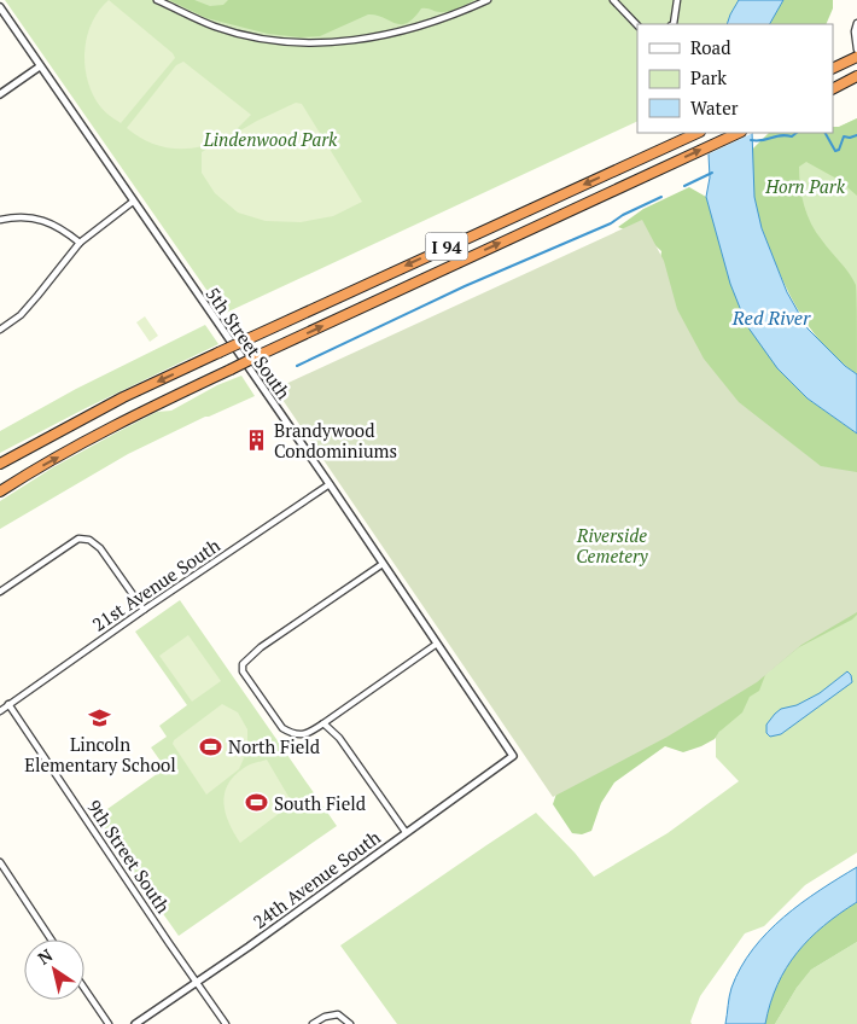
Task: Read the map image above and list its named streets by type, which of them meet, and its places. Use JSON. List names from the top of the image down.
{
  "streets": {
    "highway": ["I 94"],
    "street": [
      "5th Street South",
      "21st Avenue South",
      "9th Street South",
      "24th Avenue South"
    ]
  },
  "crossings": [
    ["5th Street South", "21st Avenue South"],
    ["5th Street South", "24th Avenue South"],
    ["21st Avenue South", "9th Street South"],
    ["9th Street South", "24th Avenue South"]
  ],
  "water": ["Red River"],
  "parks": ["Lindenwood Park", "Horn Park", "Riverside Cemetery"],
  "places": {
    "building": ["Brandywood Condominiums"],
    "school or university": ["Lincoln Elementary School"],
    "sports": ["North Field", "South Field"]
  },
  "legend": ["Road", "Park", "Water"],
  "north": "top left"
}
